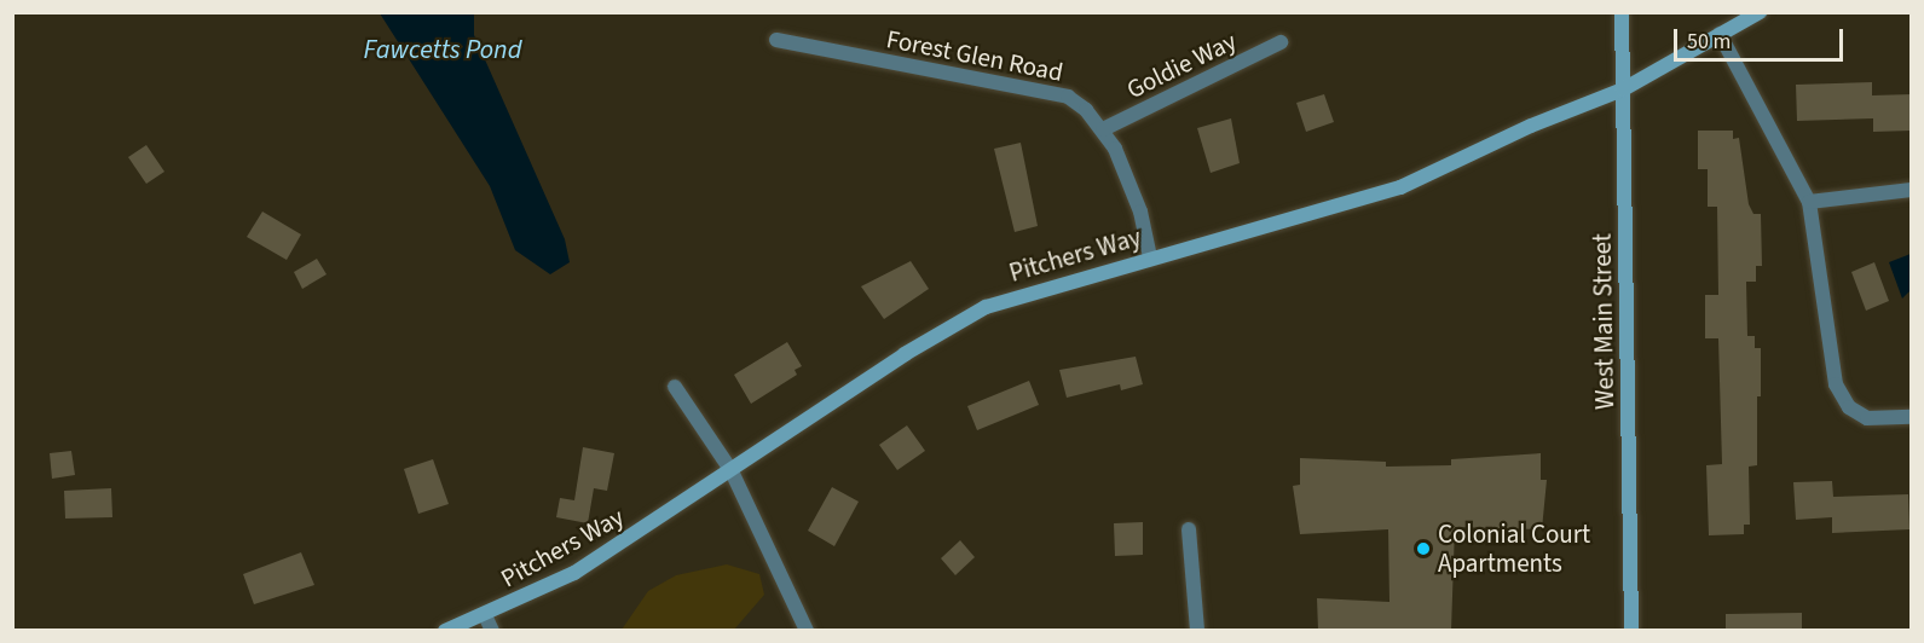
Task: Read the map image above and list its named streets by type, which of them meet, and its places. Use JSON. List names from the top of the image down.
{
  "streets": {
    "main road": ["Pitchers Way", "West Main Street"],
    "street": ["Forest Glen Road", "Goldie Way"]
  },
  "crossings": [
    ["Forest Glen Road", "Goldie Way"],
    ["Forest Glen Road", "Pitchers Way"],
    ["Pitchers Way", "West Main Street"]
  ],
  "water": ["Fawcetts Pond"],
  "places": ["Colonial Court Apartments"],
  "scale_bar": "50 m"
}
